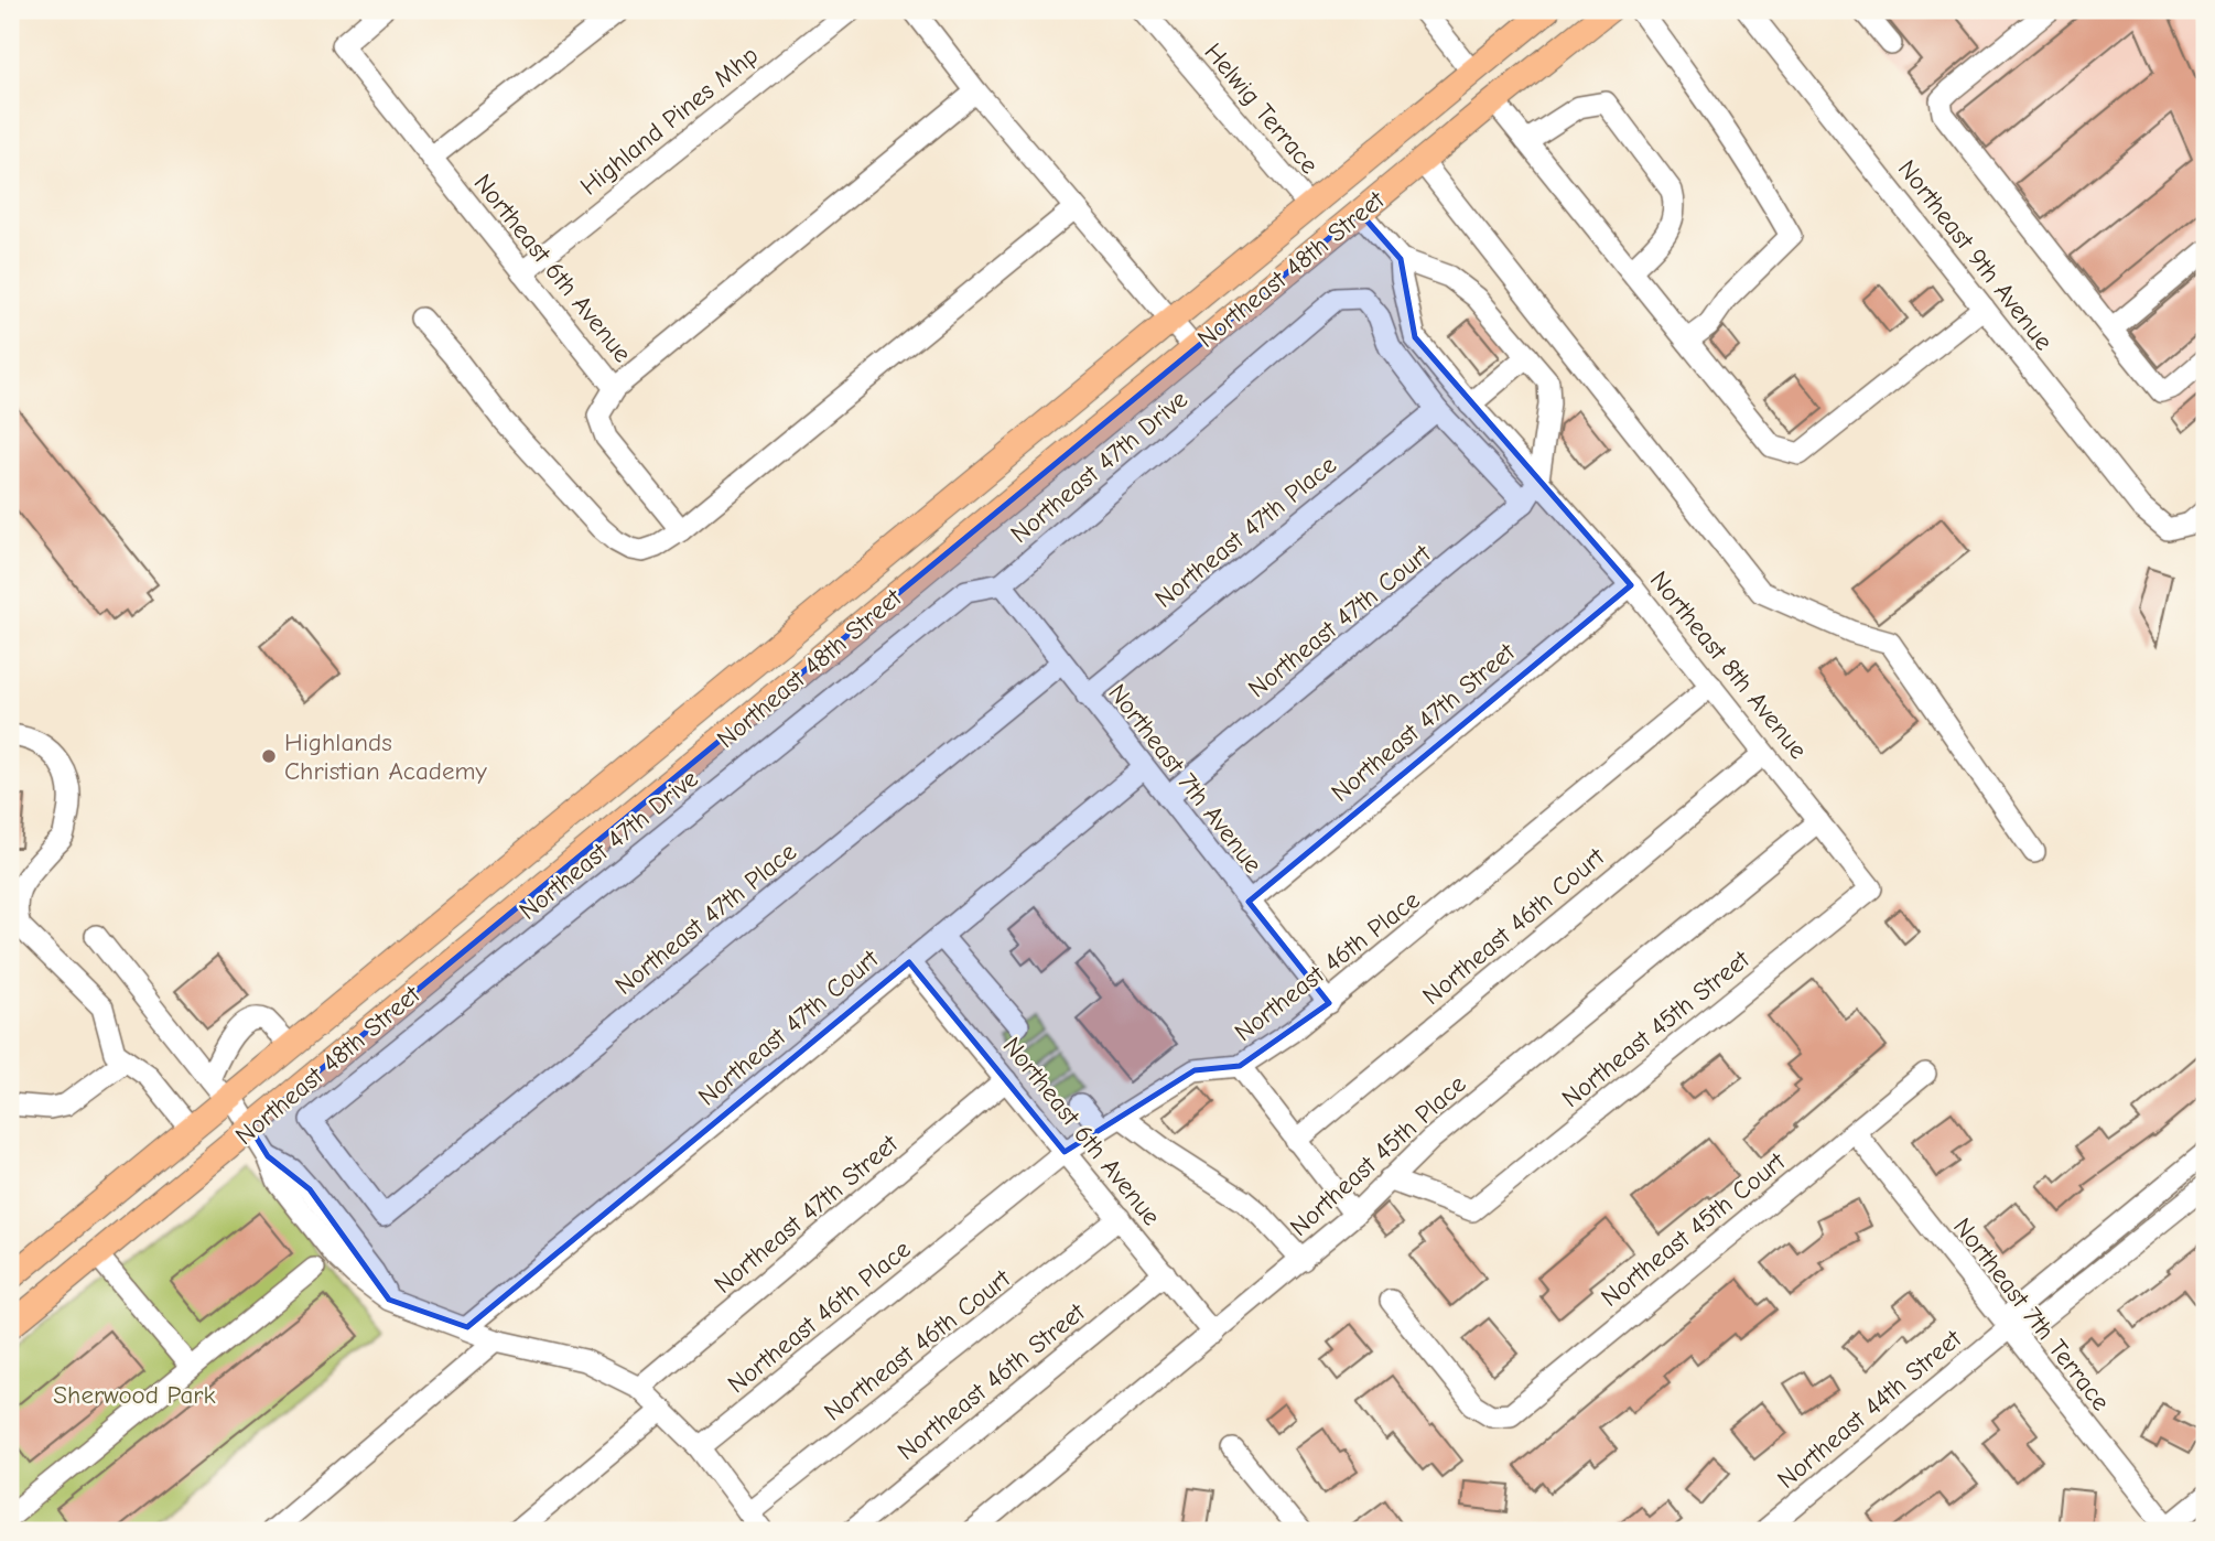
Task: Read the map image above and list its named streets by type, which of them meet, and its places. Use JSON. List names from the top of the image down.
{
  "streets": {
    "main road": ["Northeast 48th Street"],
    "street": [
      "Helwig Terrace",
      "Highland Pines Mhp",
      "Northeast 9th Avenue",
      "Northeast 6th Avenue",
      "Northeast 47th Drive",
      "Northeast 47th Place",
      "Northeast 47th Court",
      "Northeast 8th Avenue",
      "Northeast 47th Street",
      "Northeast 7th Avenue",
      "Northeast 46th Court",
      "Northeast 46th Place",
      "Northeast 45th Street",
      "Northeast 45th Place",
      "Northeast 45th Court",
      "Northeast 7th Terrace",
      "Northeast 46th Street",
      "Northeast 44th Street"
    ]
  },
  "crossings": [
    ["Helwig Terrace", "Northeast 48th Street"],
    ["Highland Pines Mhp", "Northeast 6th Avenue"],
    ["Northeast 6th Avenue", "Northeast 47th Court"],
    ["Northeast 6th Avenue", "Northeast 47th Street"],
    ["Northeast 6th Avenue", "Northeast 46th Court"],
    ["Northeast 6th Avenue", "Northeast 46th Place"],
    ["Northeast 6th Avenue", "Northeast 45th Place"],
    ["Northeast 6th Avenue", "Northeast 46th Street"],
    ["Northeast 47th Drive", "Northeast 47th Place"],
    ["Northeast 47th Drive", "Northeast 7th Avenue"],
    ["Northeast 47th Place", "Northeast 7th Avenue"],
    ["Northeast 47th Court", "Northeast 8th Avenue"],
    ["Northeast 47th Court", "Northeast 7th Avenue"],
    ["Northeast 8th Avenue", "Northeast 47th Street"],
    ["Northeast 8th Avenue", "Northeast 46th Court"],
    ["Northeast 8th Avenue", "Northeast 46th Place"],
    ["Northeast 8th Avenue", "Northeast 45th Street"],
    ["Northeast 8th Avenue", "Northeast 45th Place"],
    ["Northeast 47th Street", "Northeast 7th Avenue"],
    ["Northeast 7th Avenue", "Northeast 46th Place"],
    ["Northeast 45th Street", "Northeast 45th Place"],
    ["Northeast 45th Court", "Northeast 7th Terrace"],
    ["Northeast 7th Terrace", "Northeast 44th Street"]
  ],
  "parks": ["Sherwood Park"],
  "places": ["Highlands Christian Academy"]
}
